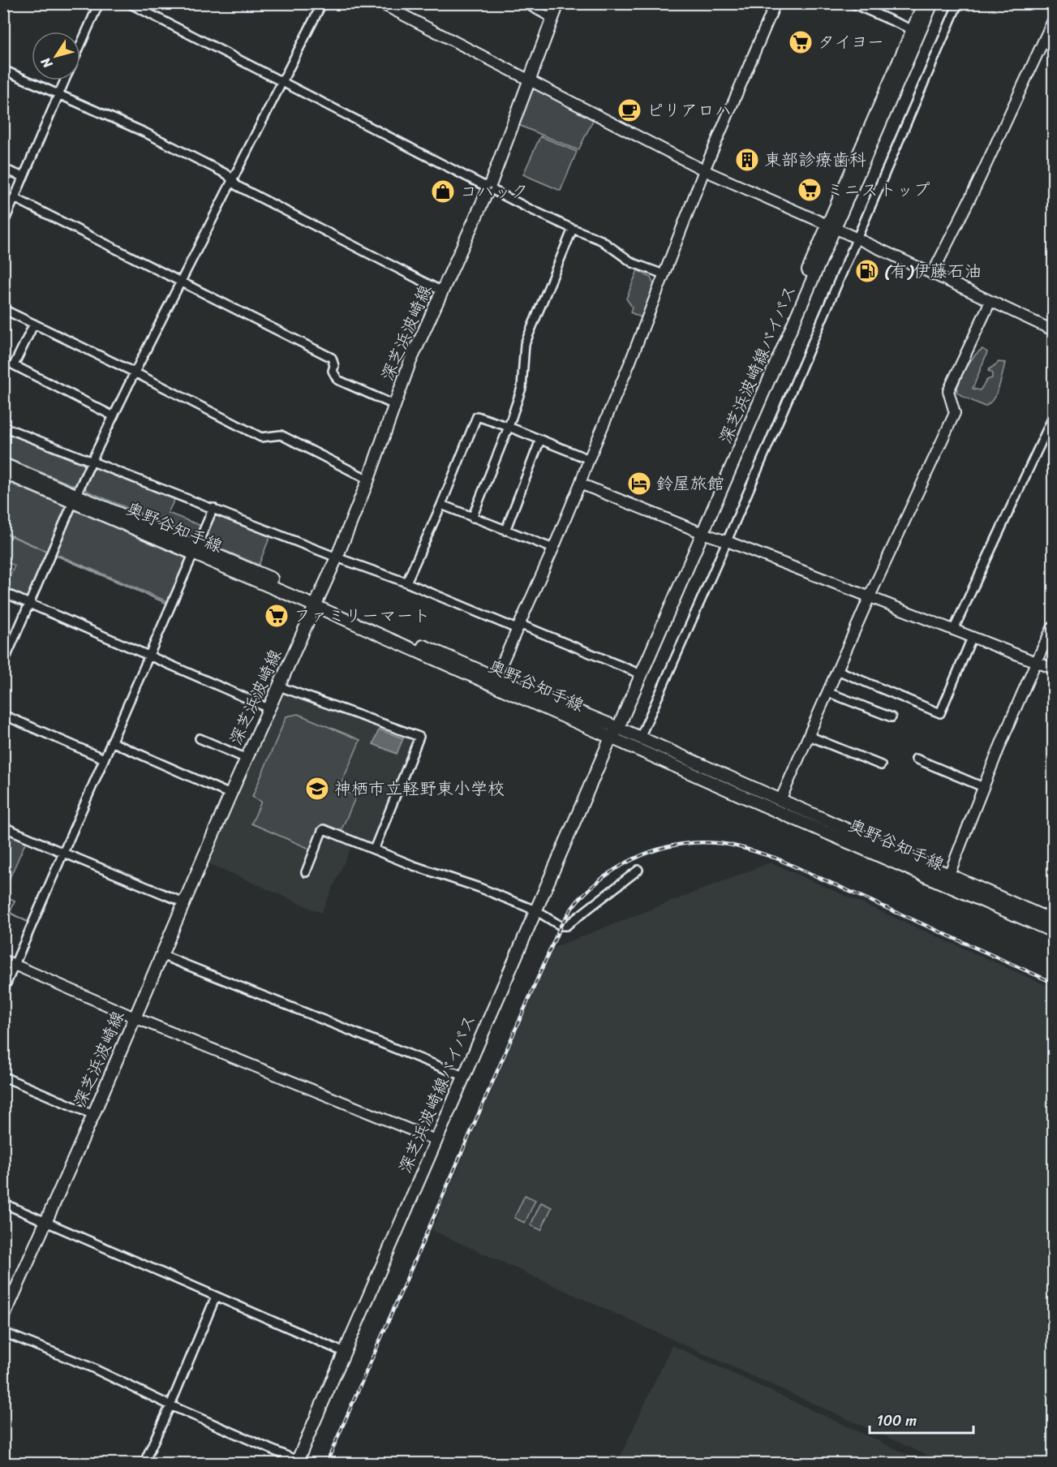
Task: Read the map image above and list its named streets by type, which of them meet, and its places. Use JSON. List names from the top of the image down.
{
  "streets": {
    "main road": ["深芝浜波崎線", "深芝浜波崎線バイパス", "奥野谷知手線"]
  },
  "crossings": [
    ["深芝浜波崎線", "奥野谷知手線"],
    ["深芝浜波崎線バイパス", "奥野谷知手線"]
  ],
  "places": {
    "supermarket": ["タイヨー", "ミニストップ", "ファミリーマート"],
    "cafe": ["ピリアロハ"],
    "building": ["東部診療歯科"],
    "shop": ["コバック"],
    "fuel station": ["(有)伊藤石油"],
    "hotel": ["鈴屋旅館"],
    "school or university": ["神栖市立軽野東小学校"]
  },
  "scale_bar": "100 m",
  "north": "bottom left"
}
